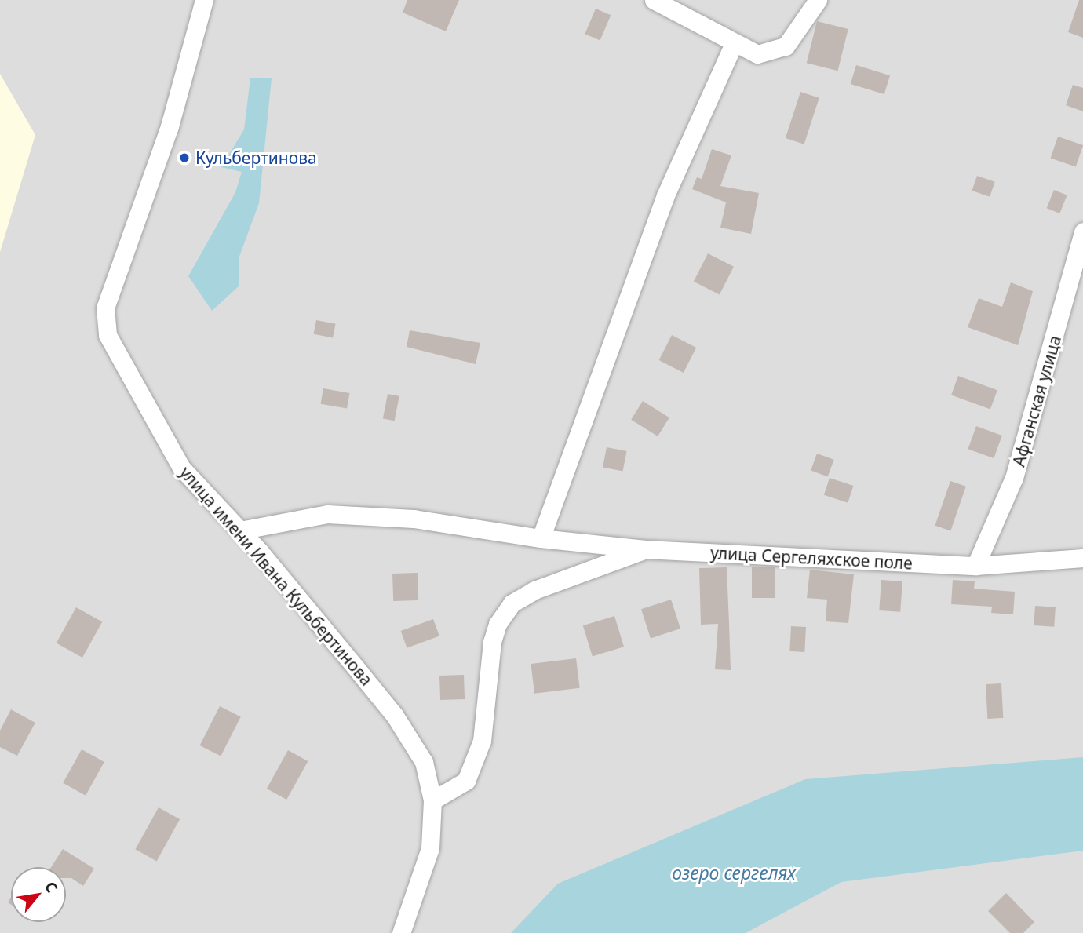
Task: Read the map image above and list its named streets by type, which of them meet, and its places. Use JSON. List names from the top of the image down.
{
  "streets": {
    "street": ["Афганская улица", "улица Сергеляхское поле", "улица имени Ивана Кульбертинова"]
  },
  "crossings": [
    ["Афганская улица", "улица Сергеляхское поле"],
    ["улица Сергеляхское поле", "улица имени Ивана Кульбертинова"]
  ],
  "water": ["озеро сергелях"],
  "places": ["Кульбертинова"],
  "north": "top right"
}
